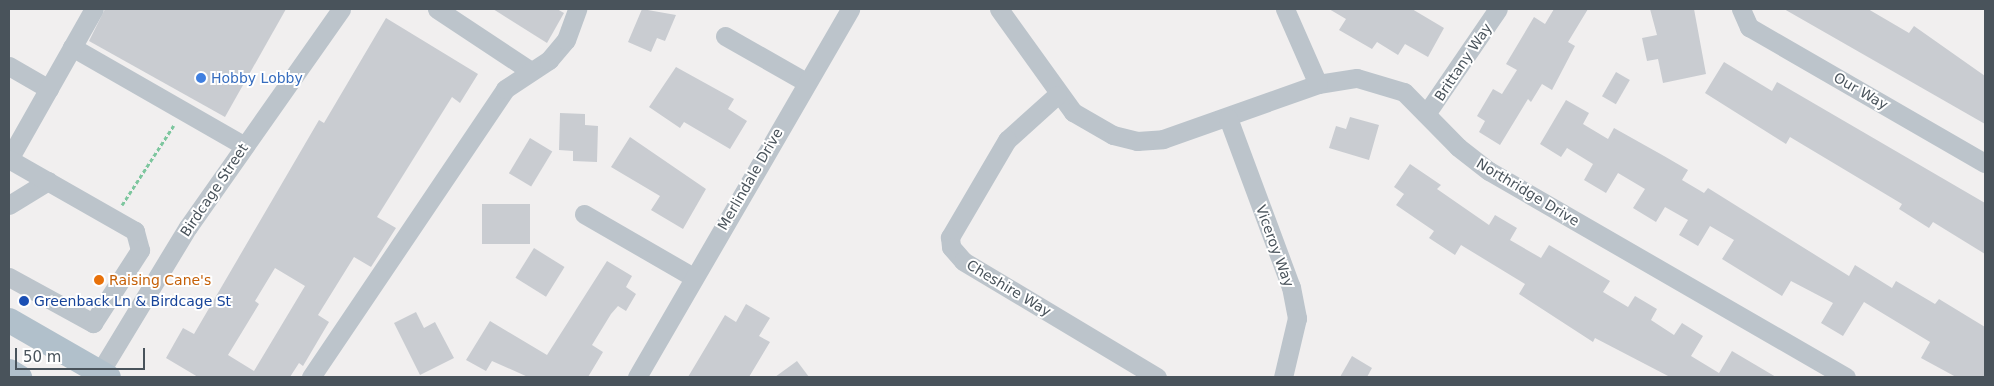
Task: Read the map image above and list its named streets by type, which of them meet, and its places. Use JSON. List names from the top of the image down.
{
  "streets": {
    "street": [
      "Brittany Way",
      "Our Way",
      "Merlindale Drive",
      "Birdcage Street",
      "Northridge Drive",
      "Viceroy Way",
      "Cheshire Way"
    ]
  },
  "crossings": [
    ["Brittany Way", "Northridge Drive"],
    ["Northridge Drive", "Viceroy Way"],
    ["Northridge Drive", "Cheshire Way"]
  ],
  "places": ["Hobby Lobby", "Raising Cane's", "Greenback Ln & Birdcage St"],
  "scale_bar": "50 m"
}
